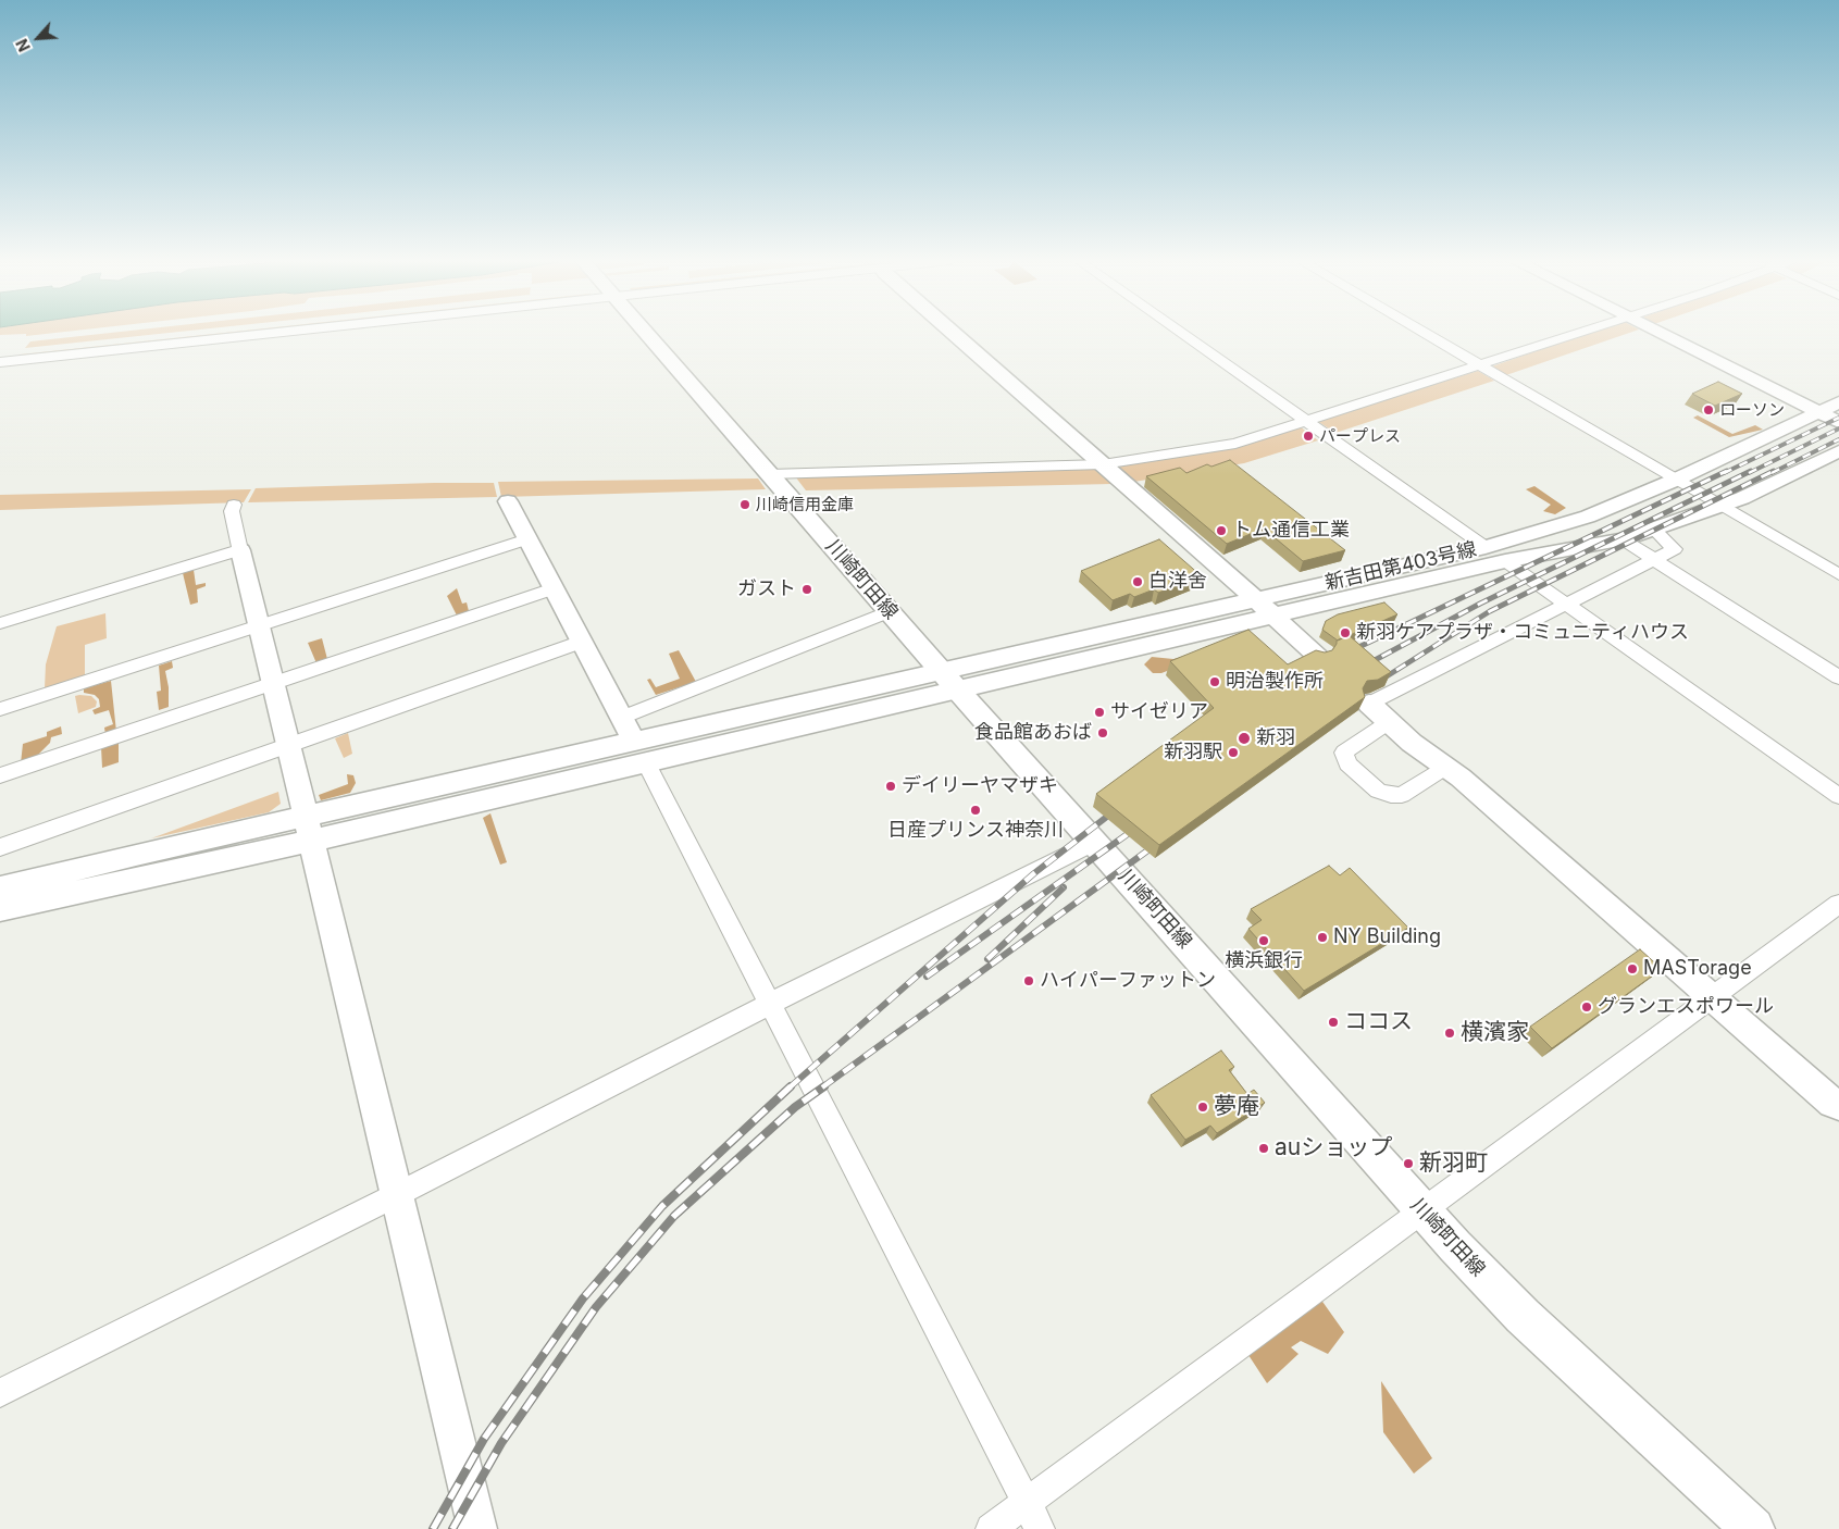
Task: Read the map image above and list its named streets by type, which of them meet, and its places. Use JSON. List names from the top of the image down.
{
  "streets": {
    "main road": ["川崎町田線"],
    "street": ["新吉田第403号線"]
  },
  "crossings": [
    ["新吉田第403号線", "川崎町田線"]
  ],
  "places": [
    "ローソン",
    "パープレス",
    "川崎信用金庫",
    "トム通信工業",
    "白洋舍",
    "ガスト",
    "新羽ケアプラザ・コミュニティハウス",
    "明治製作所",
    "サイゼリア",
    "食品館あおば",
    "新羽",
    "新羽駅",
    "デイリーヤマザキ",
    "日産プリンス神奈川",
    "NY Building",
    "横浜銀行",
    "MASTorage",
    "ハイパーファットン",
    "グランエスポワール",
    "ココス",
    "横濱家",
    "夢庵",
    "auショップ",
    "新羽町"
  ],
  "north": "bottom left"
}
